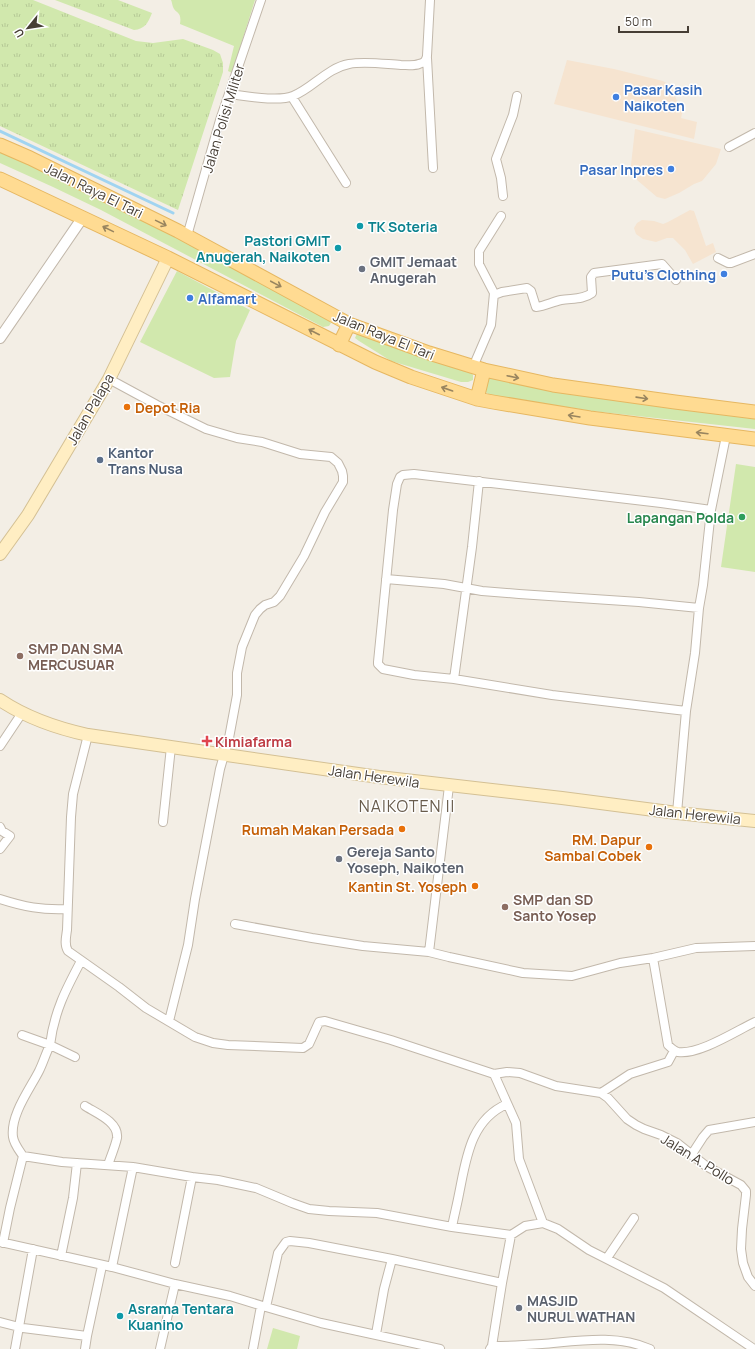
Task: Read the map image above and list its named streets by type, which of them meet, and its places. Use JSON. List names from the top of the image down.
{
  "streets": {
    "main road": ["Jalan Raya El Tari", "Jalan Palapa", "Jalan Herewila"],
    "street": ["Jalan Polisi Militer", "Jalan A. Pollo"]
  },
  "crossings": [
    ["Jalan Polisi Militer", "Jalan Raya El Tari"],
    ["Jalan Raya El Tari", "Jalan Palapa"]
  ],
  "districts": ["NAIKOTEN II"],
  "places": {
    "other": [
      "Pasar Kasih Naikoten",
      "Pasar Inpres",
      "TK Soteria",
      "Pastori GMIT Anugerah, Naikoten",
      "GMIT Jemaat Anugerah",
      "Putu's Clothing",
      "Alfamart",
      "Depot Ria",
      "Kantor Trans Nusa",
      "Lapangan Polda",
      "SMP DAN SMA MERCUSUAR",
      "Rumah Makan Persada",
      "RM. Dapur Sambal Cobek",
      "Gereja Santo Yoseph, Naikoten",
      "Kantin St. Yoseph",
      "SMP dan SD Santo Yosep",
      "MASJID NURUL WATHAN",
      "Asrama Tentara Kuanino"
    ],
    "health": ["Kimiafarma"]
  },
  "scale_bar": "50 m",
  "north": "bottom left"
}
